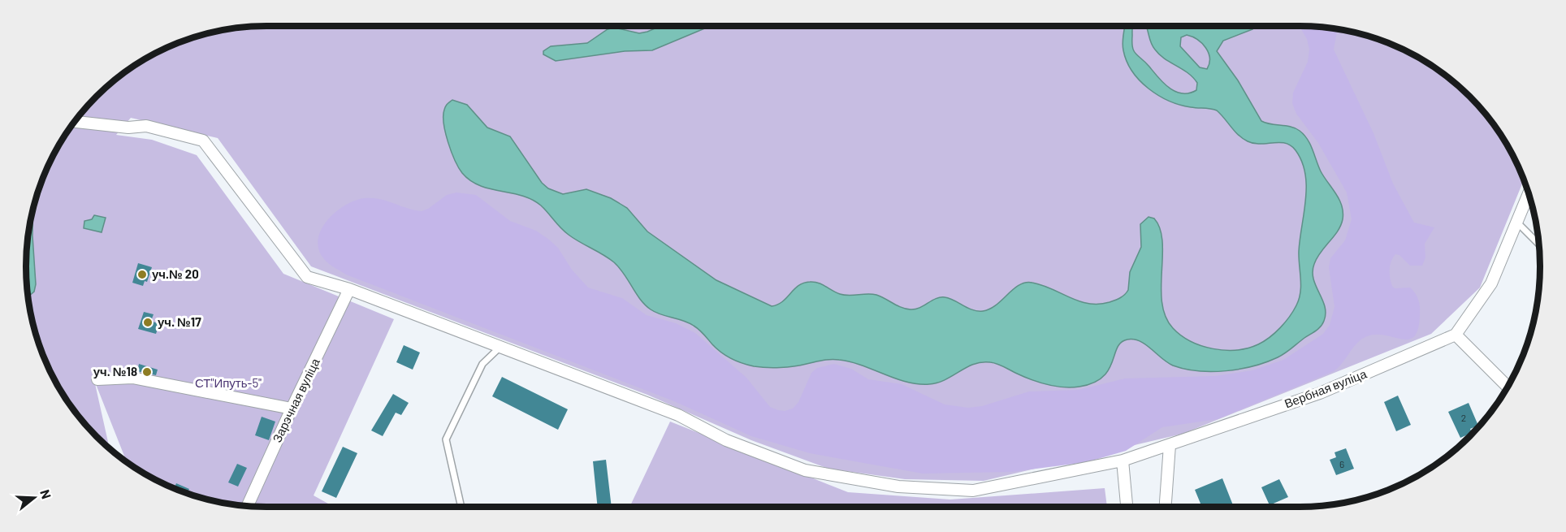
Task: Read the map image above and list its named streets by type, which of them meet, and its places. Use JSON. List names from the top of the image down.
{
  "streets": {
    "street": ["Вербная вуліца", "Зарэчная вуліца"]
  },
  "crossings": [
    ["Вербная вуліца", "Зарэчная вуліца"]
  ],
  "parks": ["СТ\"Ипуть-5\""],
  "places": ["уч.№ 20", "уч. №17", "уч. №18"],
  "house_numbers": ["2", "6"],
  "north": "right"
}
